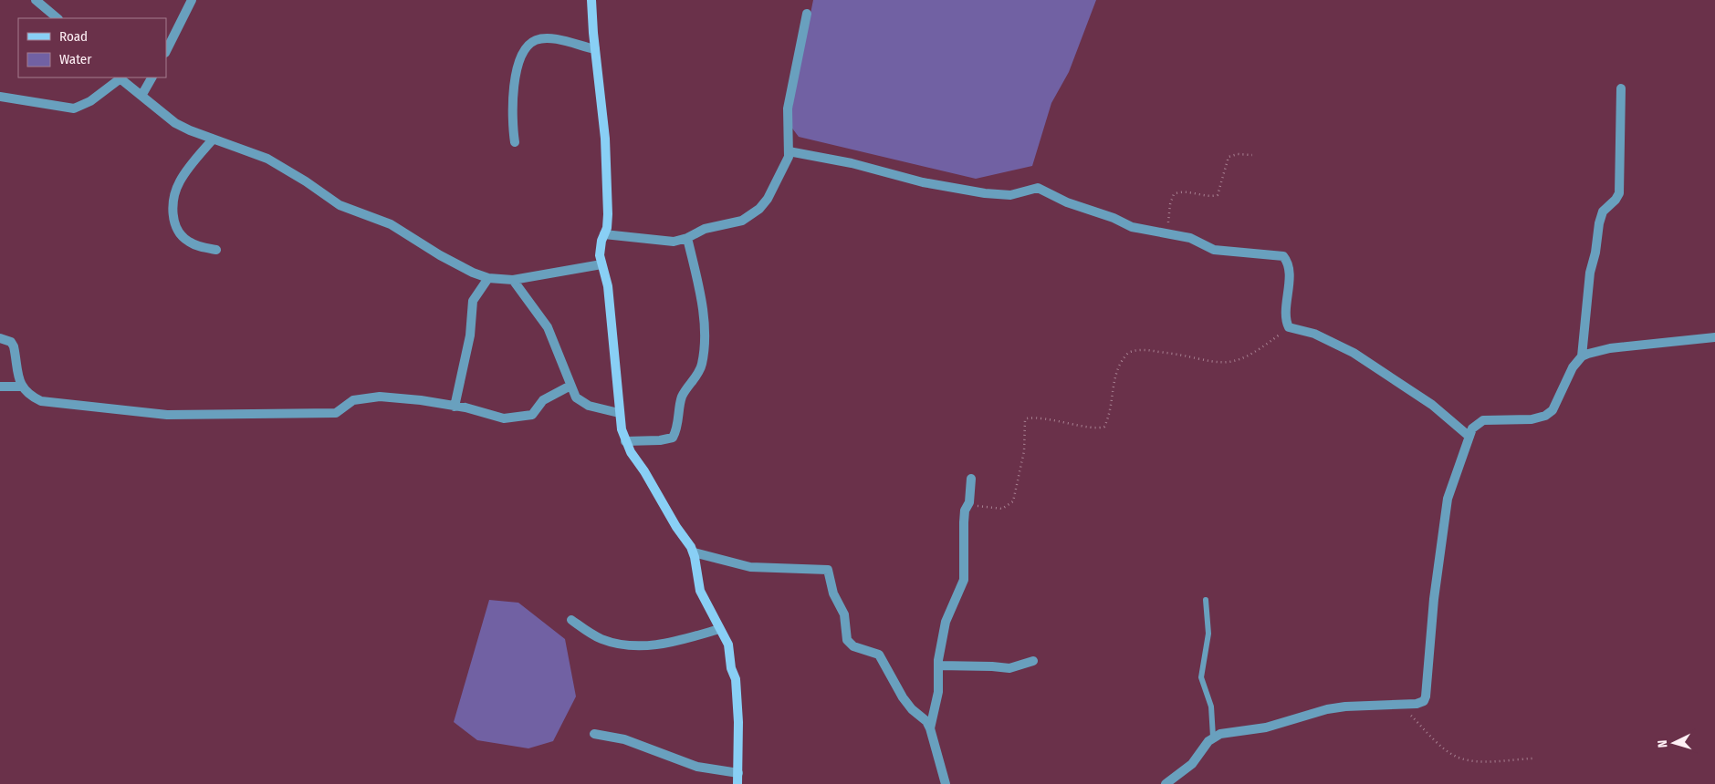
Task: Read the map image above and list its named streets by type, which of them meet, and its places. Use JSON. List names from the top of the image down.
{
  "legend": ["Road", "Water"],
  "north": "left"
}
